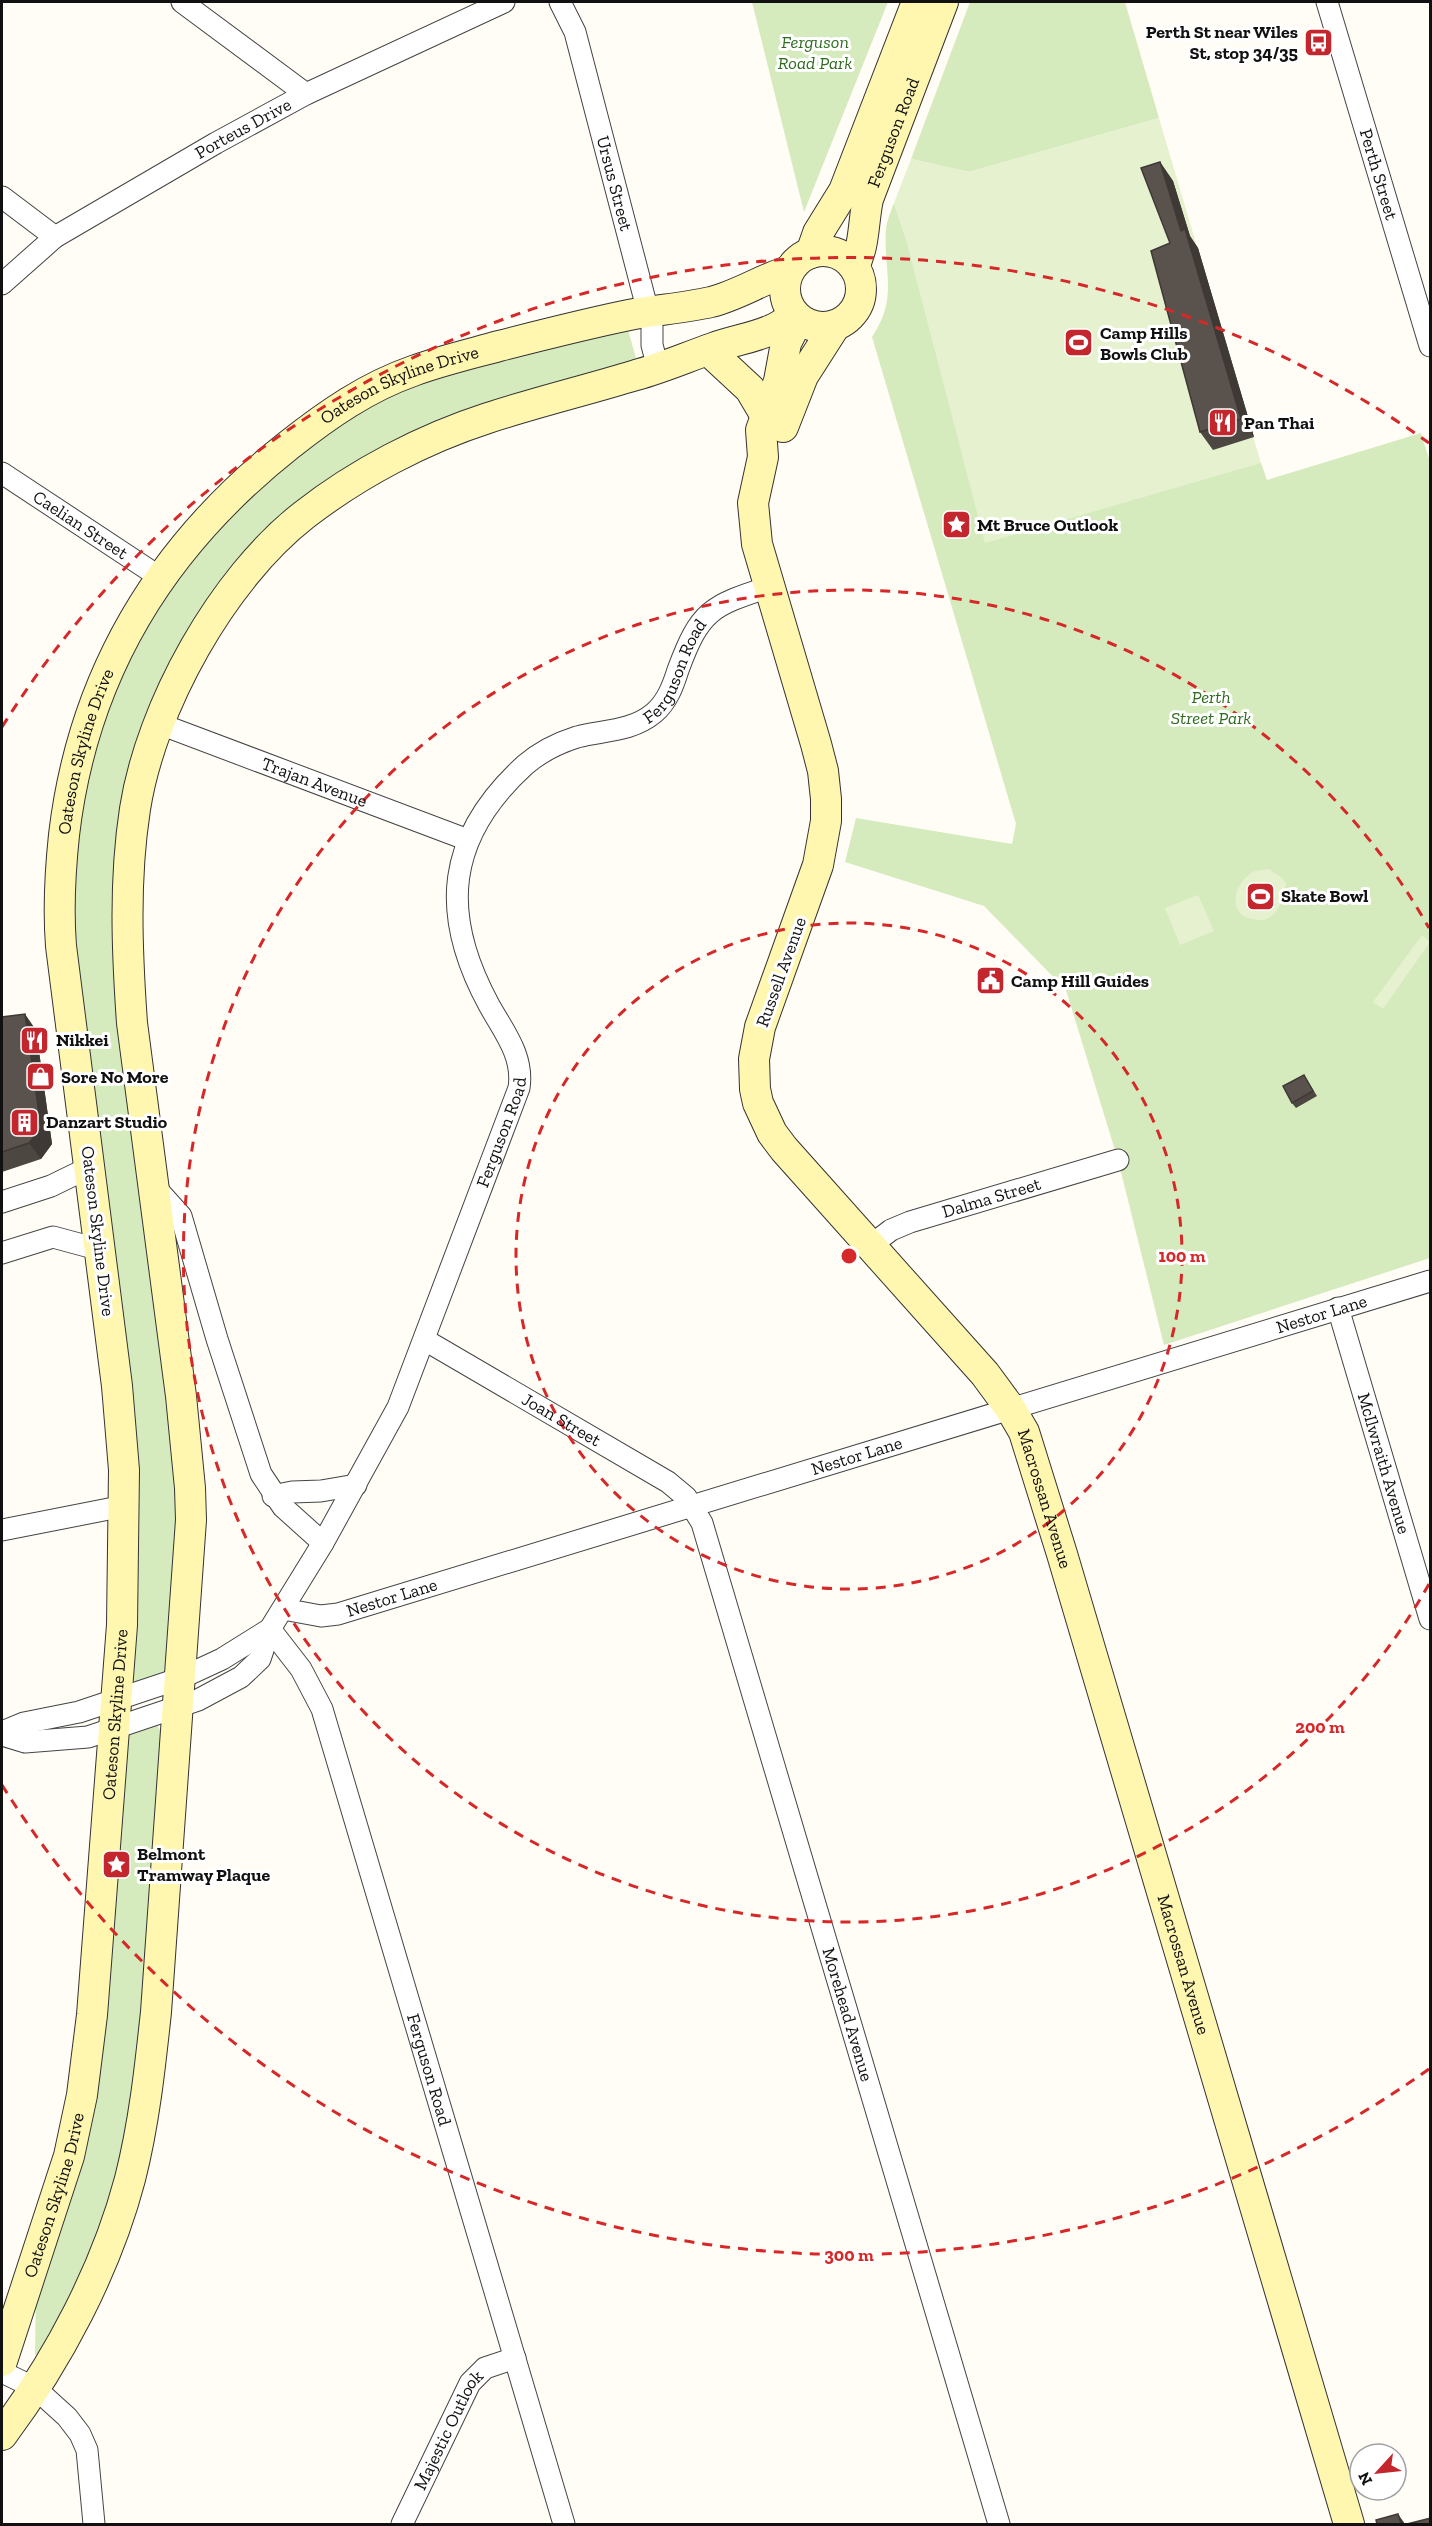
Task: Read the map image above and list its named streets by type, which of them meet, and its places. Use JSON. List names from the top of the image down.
{
  "streets": {
    "main road": [
      "Ferguson Road",
      "Oateson Skyline Drive",
      "Russell Avenue",
      "Macrossan Avenue"
    ],
    "street": [
      "Porteus Drive",
      "Perth Street",
      "Ursus Street",
      "Caelian Street",
      "Trajan Avenue",
      "Dalma Street",
      "Nestor Lane",
      "Joan Street",
      "McIlwraith Avenue",
      "Morehead Avenue",
      "Majestic Outlook"
    ]
  },
  "crossings": [
    ["Ferguson Road", "Oateson Skyline Drive"],
    ["Ferguson Road", "Trajan Avenue"],
    ["Ferguson Road", "Russell Avenue"],
    ["Ferguson Road", "Nestor Lane"],
    ["Ferguson Road", "Joan Street"],
    ["Ferguson Road", "Majestic Outlook"],
    ["Ursus Street", "Oateson Skyline Drive"],
    ["Oateson Skyline Drive", "Caelian Street"],
    ["Russell Avenue", "Dalma Street"],
    ["Russell Avenue", "Nestor Lane"],
    ["Russell Avenue", "Macrossan Avenue"],
    ["Nestor Lane", "Joan Street"],
    ["Nestor Lane", "McIlwraith Avenue"],
    ["Nestor Lane", "Macrossan Avenue"],
    ["Nestor Lane", "Morehead Avenue"],
    ["Joan Street", "Morehead Avenue"]
  ],
  "parks": ["Ferguson Road Park", "Perth Street Park"],
  "places": {
    "bus stop": ["Perth St near Wiles St, stop 34/35"],
    "sports": ["Camp Hills Bowls Club", "Skate Bowl"],
    "restaurant": ["Pan Thai", "Nikkei"],
    "place": ["Mt Bruce Outlook", "Belmont Tramway Plaque"],
    "public building": ["Camp Hill Guides"],
    "shop": ["Sore No More"],
    "building": ["Danzart Studio"]
  },
  "north": "bottom left",
  "rings": ["100 m", "200 m", "300 m"]
}
